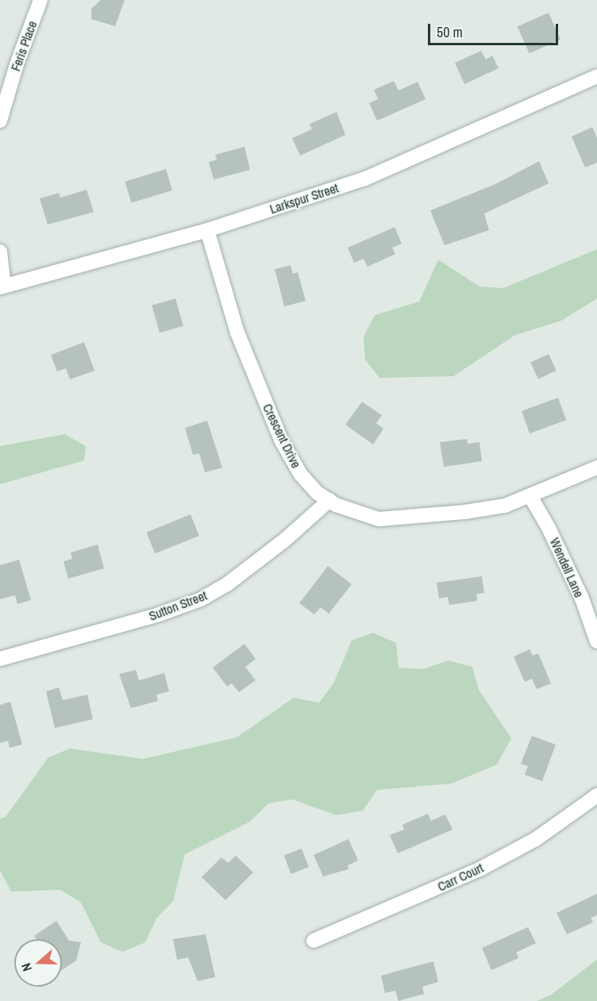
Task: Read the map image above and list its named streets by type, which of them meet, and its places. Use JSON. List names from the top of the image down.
{
  "streets": {
    "street": [
      "Feris Place",
      "Larkspur Street",
      "Crescent Drive",
      "Wendell Lane",
      "Sutton Street",
      "Carr Court"
    ]
  },
  "crossings": [
    ["Larkspur Street", "Crescent Drive"],
    ["Crescent Drive", "Wendell Lane"],
    ["Crescent Drive", "Sutton Street"]
  ],
  "scale_bar": "50 m",
  "north": "left"
}
